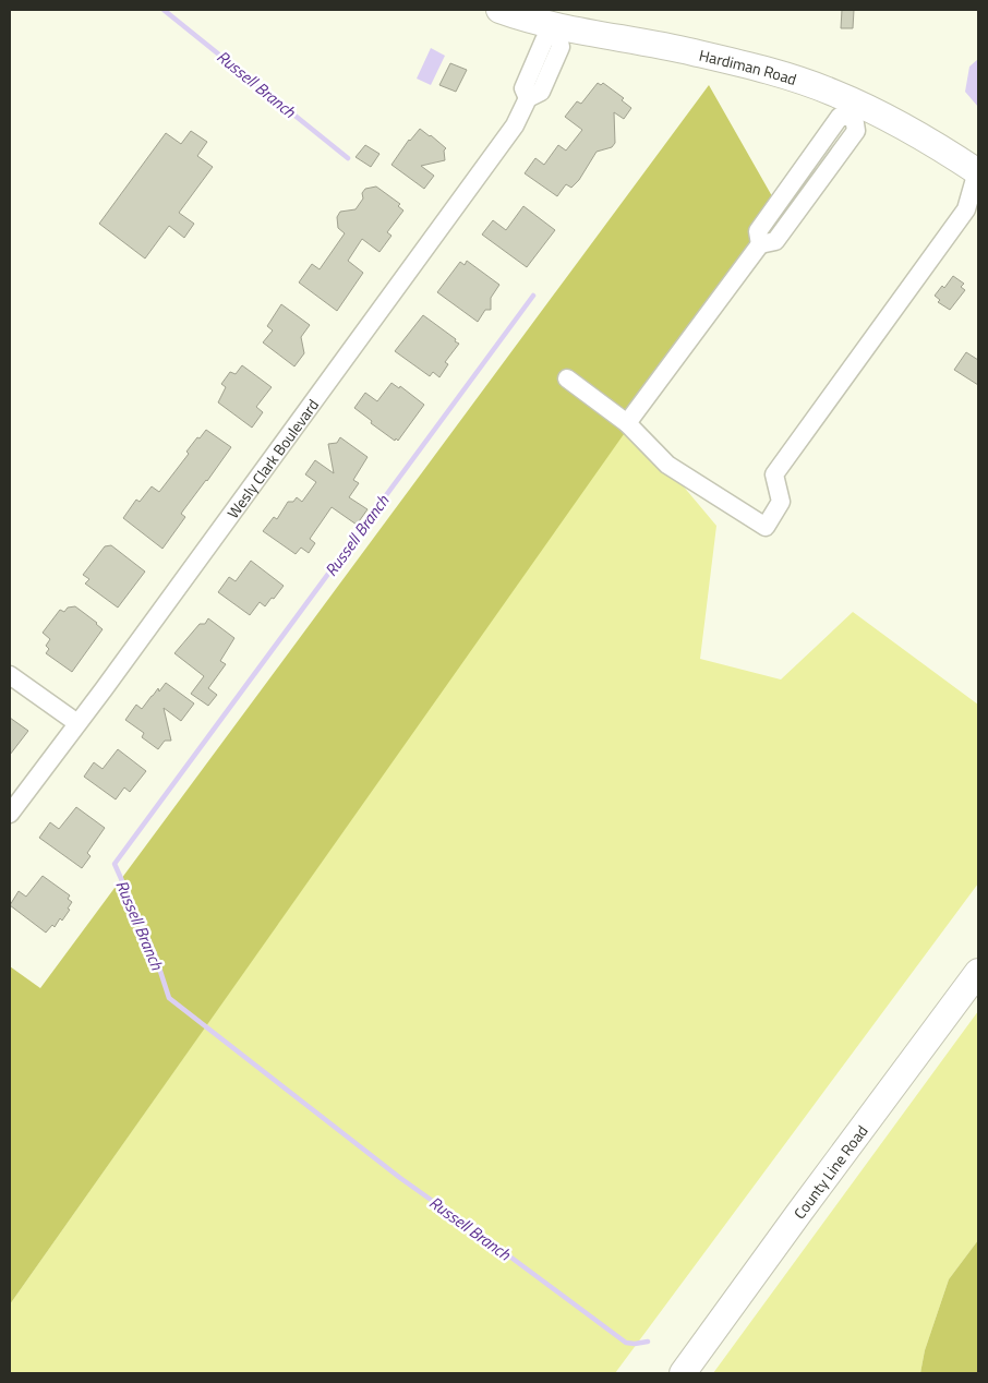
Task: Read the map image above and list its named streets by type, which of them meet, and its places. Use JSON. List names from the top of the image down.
{
  "streets": {
    "street": ["Hardiman Road", "Wesly Clark Boulevard", "County Line Road"]
  },
  "crossings": [
    ["Hardiman Road", "Wesly Clark Boulevard"]
  ],
  "water": ["Russell Branch"]
}
